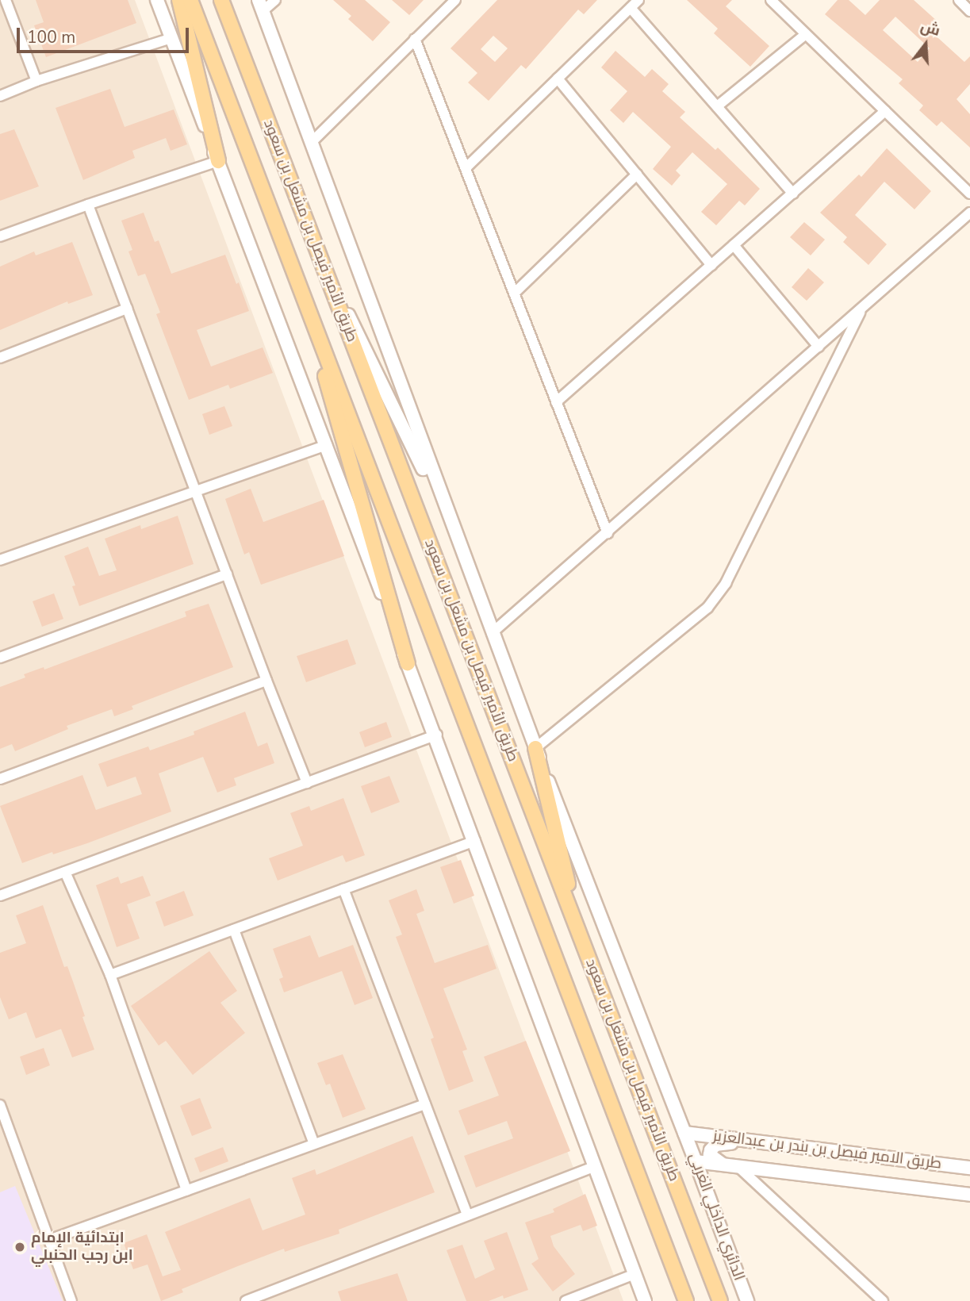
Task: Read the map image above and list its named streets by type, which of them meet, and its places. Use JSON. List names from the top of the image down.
{
  "streets": {
    "main road": ["طريق الأمير فيصل بن مشعل بن سعود", "طريق الامير فيصل بن بندر بن عبدالعزيز", "الدائري الداخلي الغربي"]
  },
  "crossings": [
    ["طريق الامير فيصل بن بندر بن عبدالعزيز", "الدائري الداخلي الغربي"]
  ],
  "places": ["ابتدائية الإمام ابن رجب الحنبلي"],
  "scale_bar": "100 m",
  "north": "top"
}
